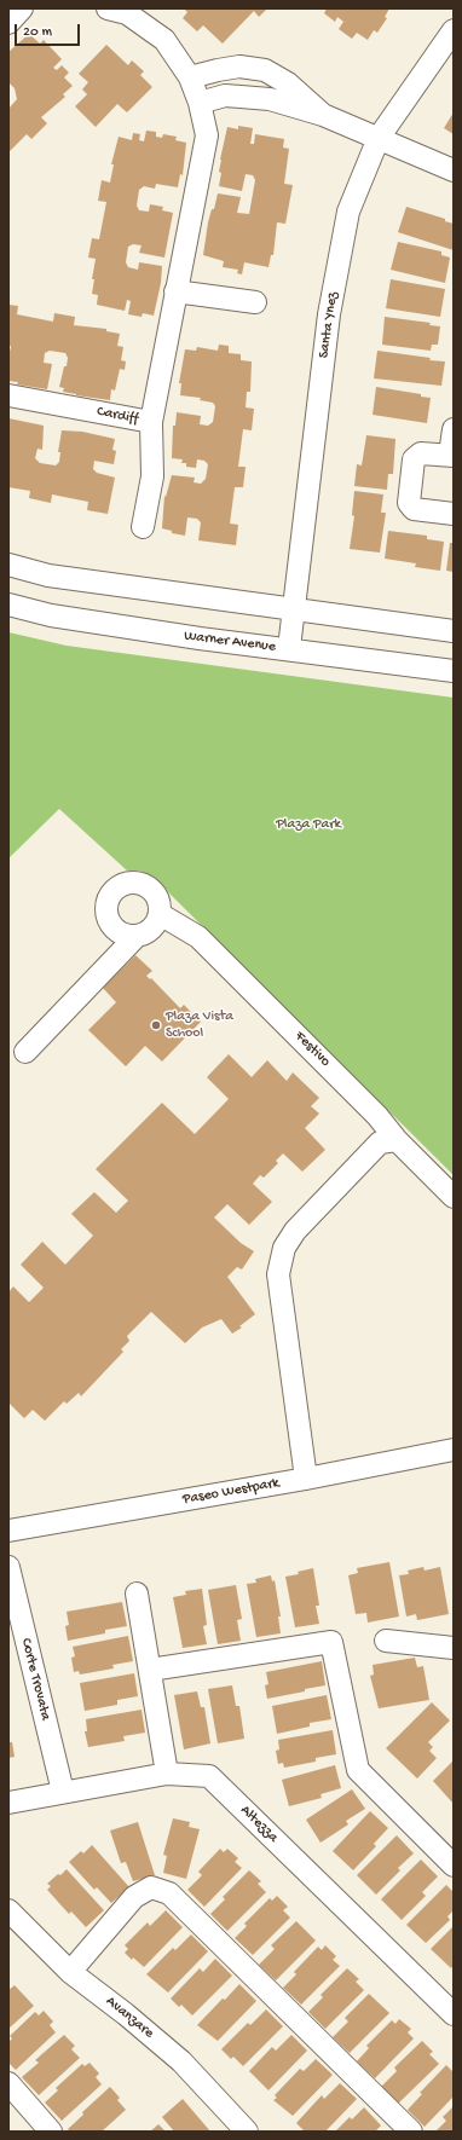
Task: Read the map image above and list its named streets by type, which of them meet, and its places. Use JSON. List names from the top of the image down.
{
  "streets": {
    "street": [
      "Santa Ynez",
      "Cardiff",
      "Warner Avenue",
      "Festivo",
      "Paseo Westpark",
      "Corte Trovata",
      "Altezza",
      "Avanzare"
    ]
  },
  "crossings": [
    ["Santa Ynez", "Warner Avenue"],
    ["Corte Trovata", "Altezza"]
  ],
  "parks": ["Plaza Park"],
  "places": ["Plaza Vista School"],
  "scale_bar": "20 m"
}
